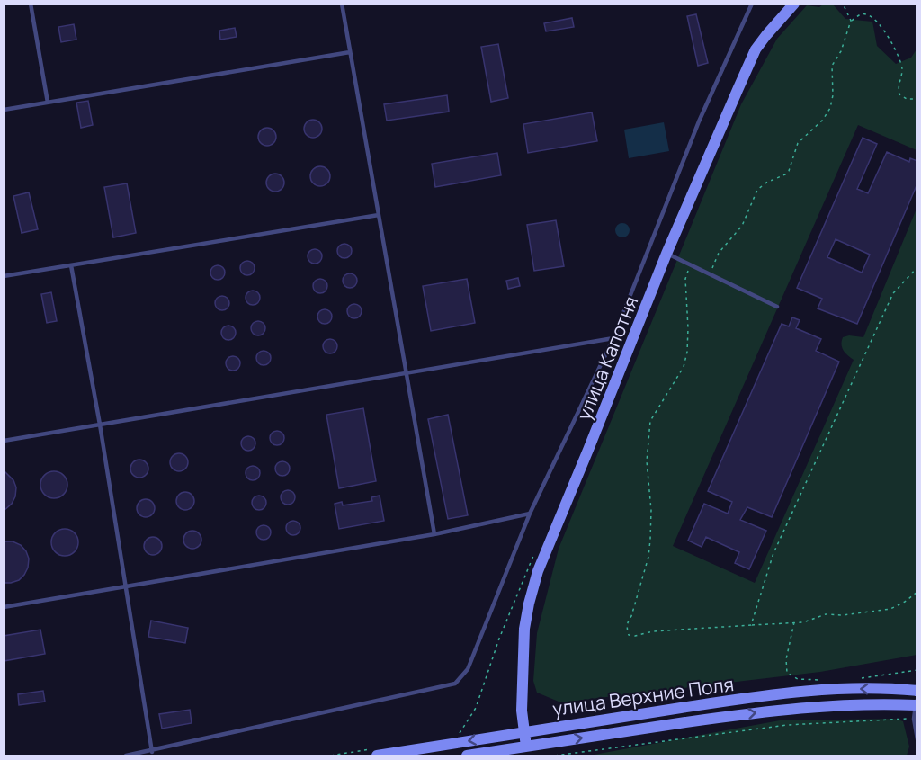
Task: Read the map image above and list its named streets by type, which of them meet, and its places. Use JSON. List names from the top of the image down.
{
  "streets": {
    "main road": ["улица Капотня", "улица Верхние Поля"]
  },
  "crossings": [
    ["улица Капотня", "улица Верхние Поля"]
  ]
}
